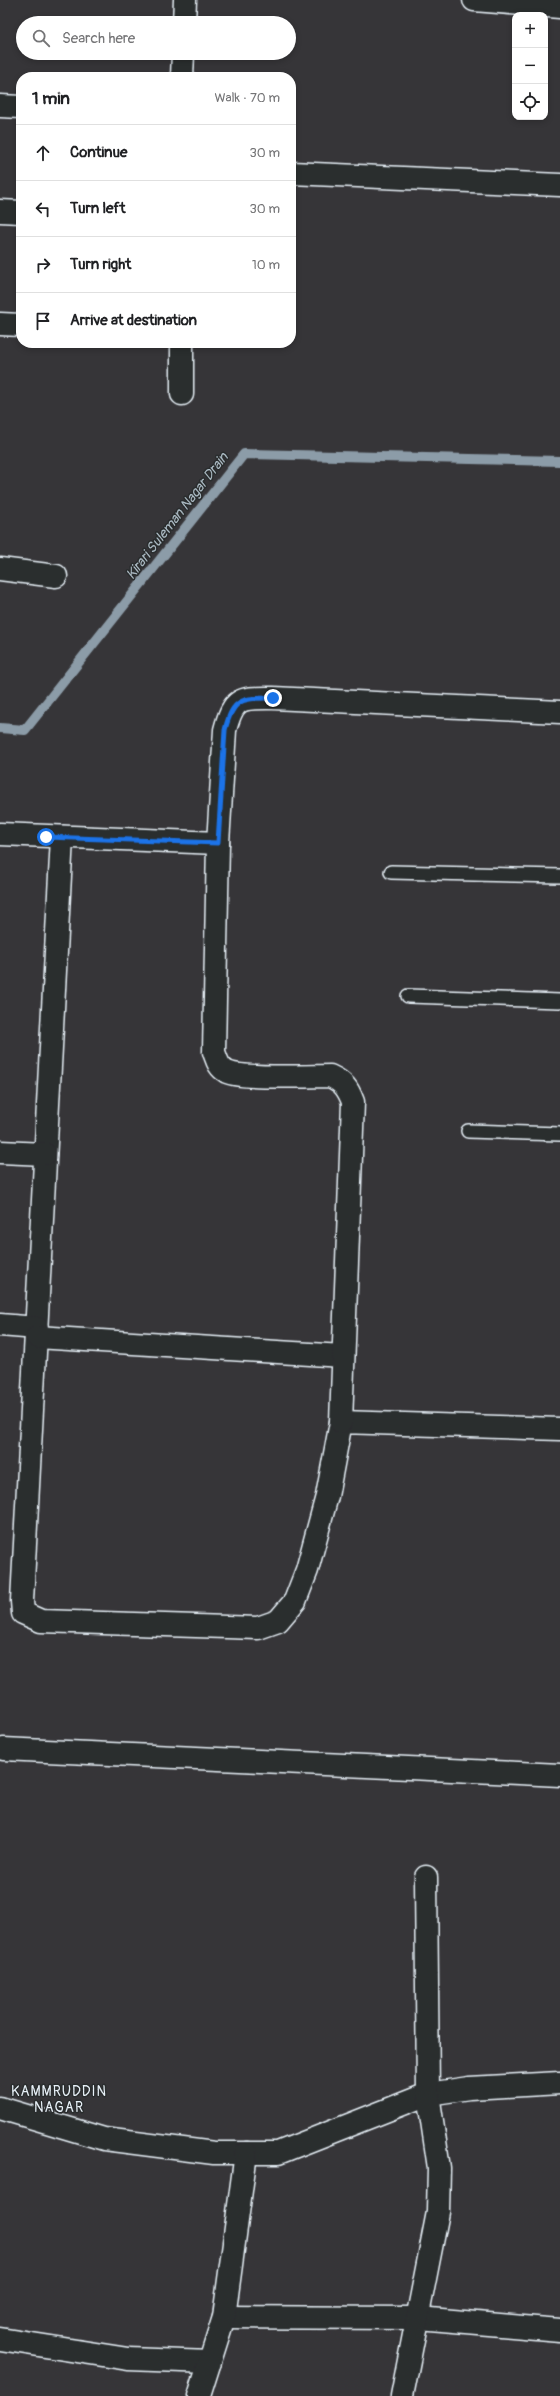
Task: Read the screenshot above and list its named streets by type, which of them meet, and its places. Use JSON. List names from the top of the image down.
{
  "districts": ["KAMMRUDDIN NAGAR"],
  "water": ["Kirari Suleman Nagar Drain"],
  "page": {
    "map_buttons": ["+", "−"],
    "search": "Search here",
    "heading": ["1 min", "Walk · 70 m"],
    "list": [
      ["Continue", "30 m"],
      ["Turn left", "30 m"],
      ["Turn right", "10 m"],
      "Arrive at destination"
    ]
  }
}
